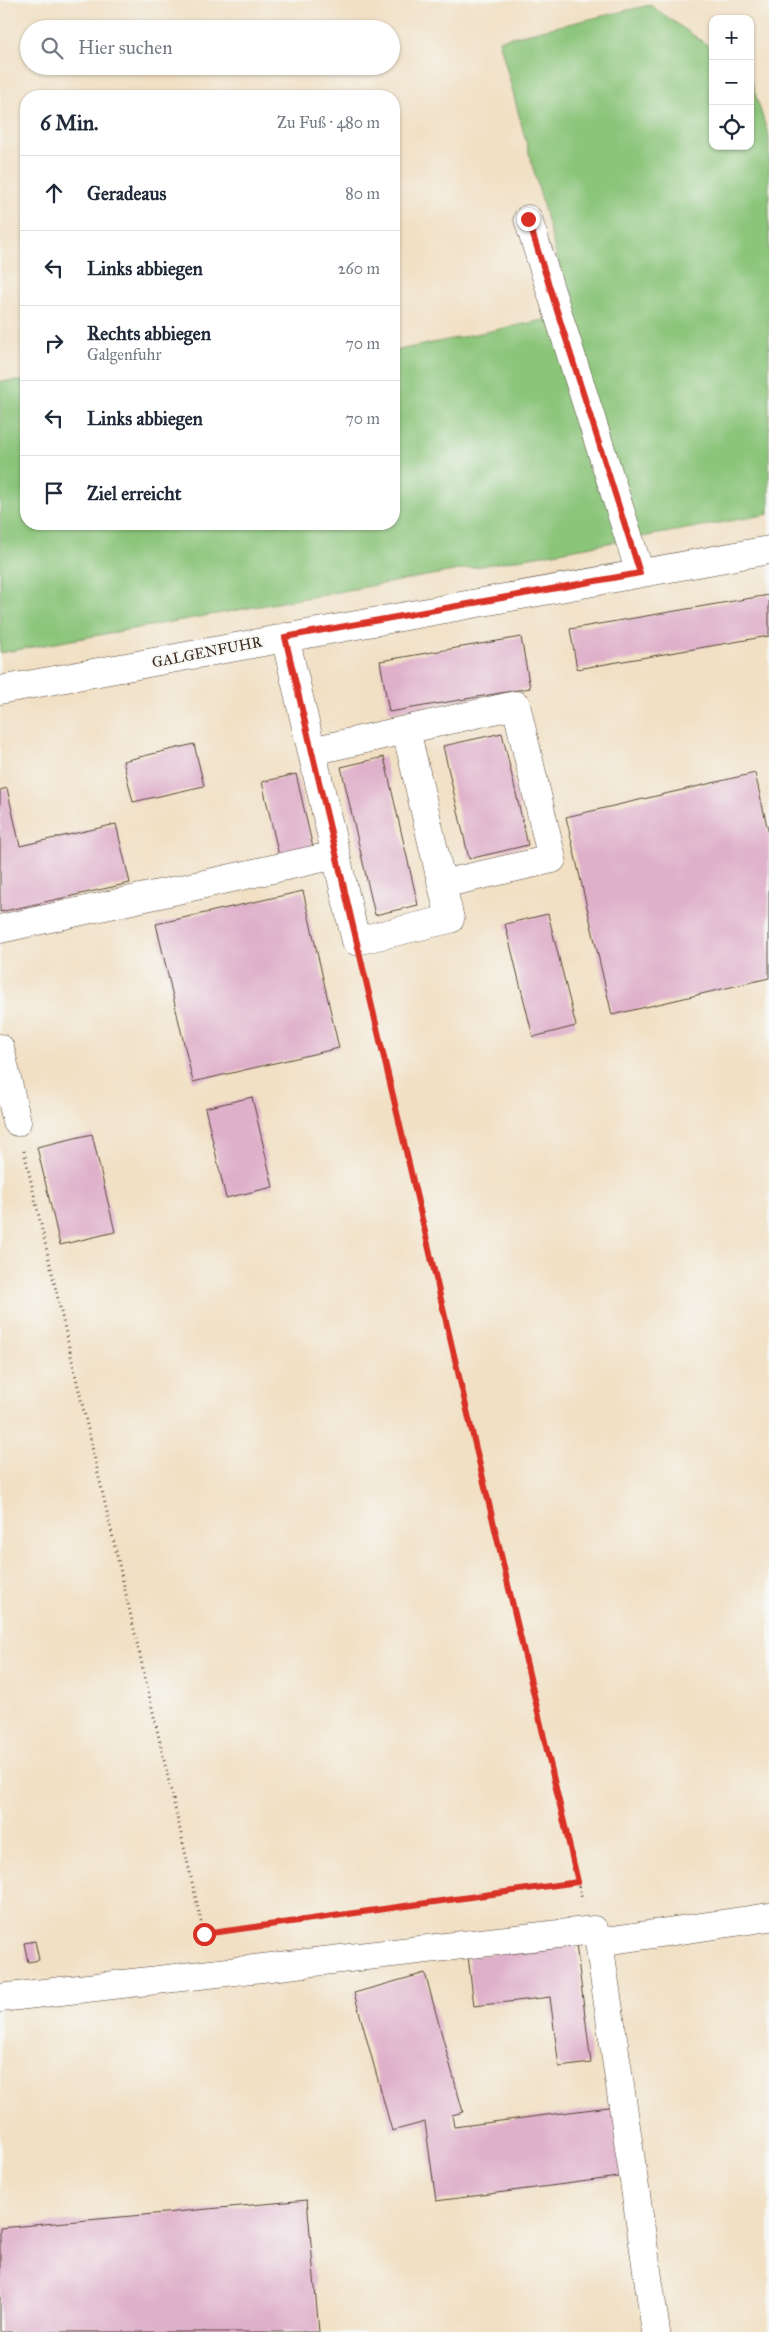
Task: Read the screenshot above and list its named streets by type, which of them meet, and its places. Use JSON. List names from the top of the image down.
{
  "streets": {
    "street": ["GALGENFUHR"]
  },
  "page": {
    "map_buttons": ["+", "−"],
    "search": "Hier suchen",
    "heading": ["6 Min.", "Zu Fuß · 480 m"],
    "list": [
      ["Geradeaus", "80 m"],
      ["Links abbiegen", "260 m"],
      ["Rechts abbiegen", "Galgenfuhr", "70 m"],
      ["Links abbiegen", "70 m"],
      "Ziel erreicht"
    ]
  }
}
